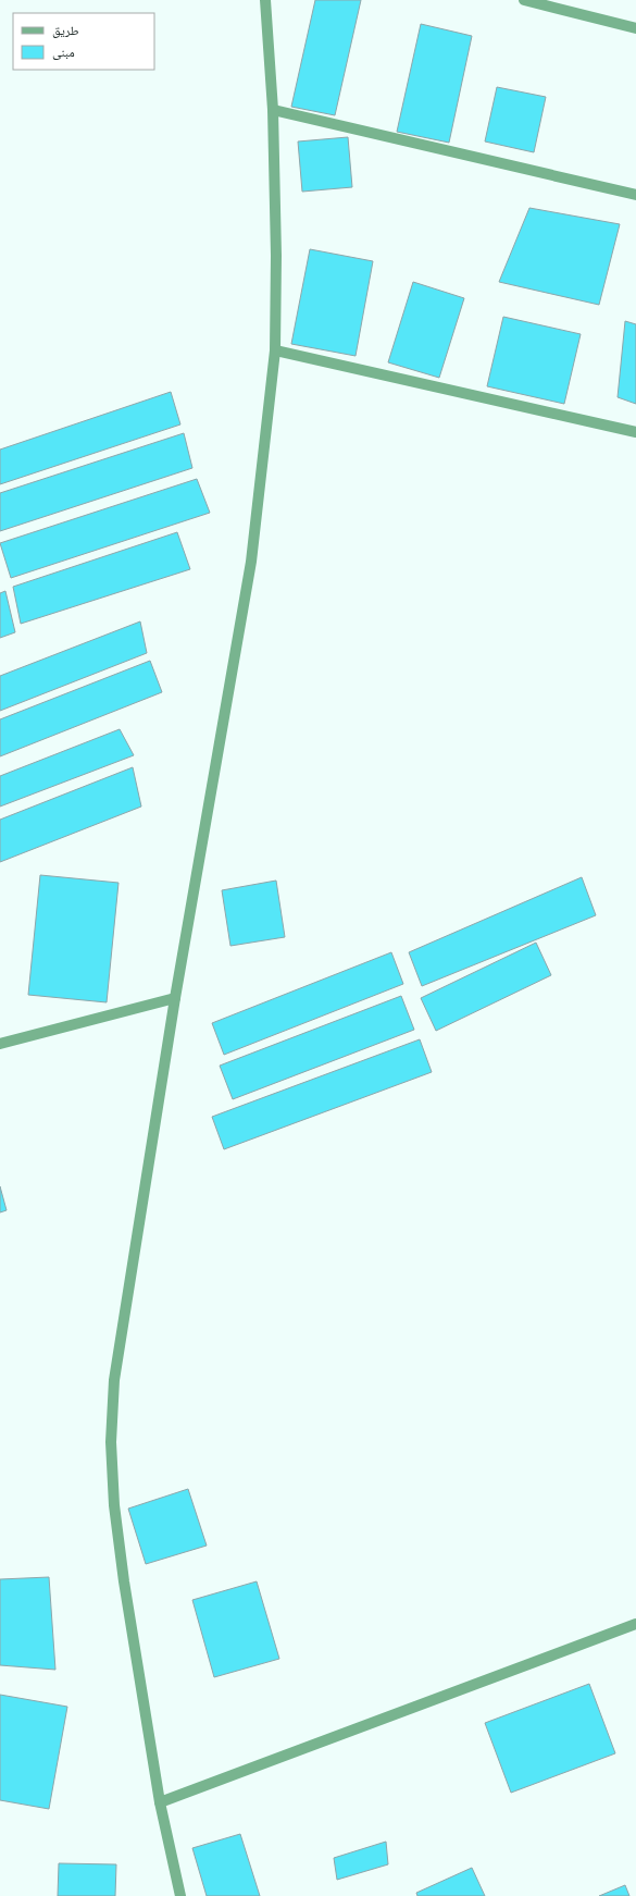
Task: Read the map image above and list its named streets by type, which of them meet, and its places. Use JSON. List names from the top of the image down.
{
  "legend": ["طريق", "مبنى"]
}
